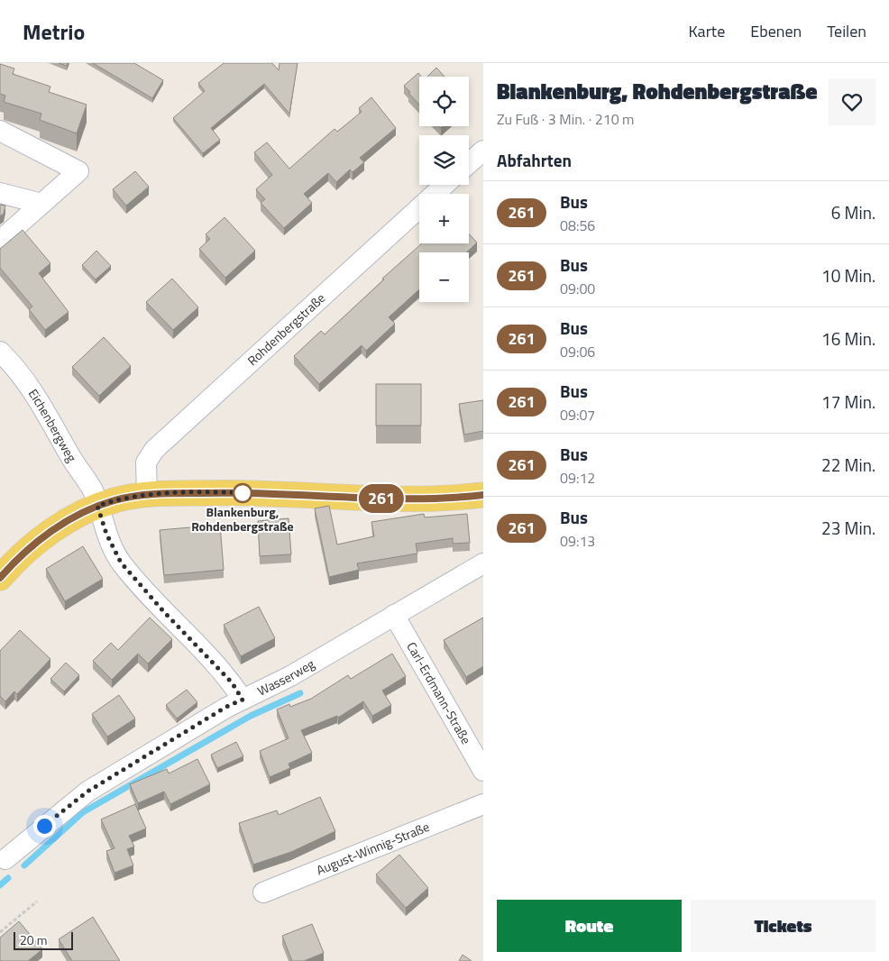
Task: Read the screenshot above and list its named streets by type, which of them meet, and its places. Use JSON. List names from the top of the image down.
{
  "streets": {
    "street": [
      "Rohdenbergstraße",
      "Eichenbergweg",
      "Wasserweg",
      "Carl-Erdmann-Straße",
      "August-Winnig-Straße"
    ]
  },
  "crossings": [
    ["Eichenbergweg", "Wasserweg"],
    ["Wasserweg", "Carl-Erdmann-Straße"]
  ],
  "places": ["Blankenburg, Rohdenbergstraße"],
  "lines": ["bus line 261"],
  "scale_bar": "20 m",
  "page": {
    "header": "Metrio",
    "nav": ["Karte", "Ebenen", "Teilen"],
    "on_map": "261",
    "heading": [
      ["Blankenburg, Rohdenbergstraße", "Zu Fuß · 3 Min. · 210 m"],
      "Abfahrten"
    ],
    "map_buttons": ["+", "−"],
    "list": [
      {
        "mark": "261",
        "name": "Bus",
        "note": "08:56",
        "value": "6 Min."
      },
      {
        "mark": "261",
        "name": "Bus",
        "note": "09:00",
        "value": "10 Min."
      },
      {
        "mark": "261",
        "name": "Bus",
        "note": "09:06",
        "value": "16 Min."
      },
      {
        "mark": "261",
        "name": "Bus",
        "note": "09:07",
        "value": "17 Min."
      },
      {
        "mark": "261",
        "name": "Bus",
        "note": "09:12",
        "value": "22 Min."
      },
      {
        "mark": "261",
        "name": "Bus",
        "note": "09:13",
        "value": "23 Min."
      }
    ],
    "buttons": ["Route", "Tickets"],
    "scale": "20 m"
  }
}
